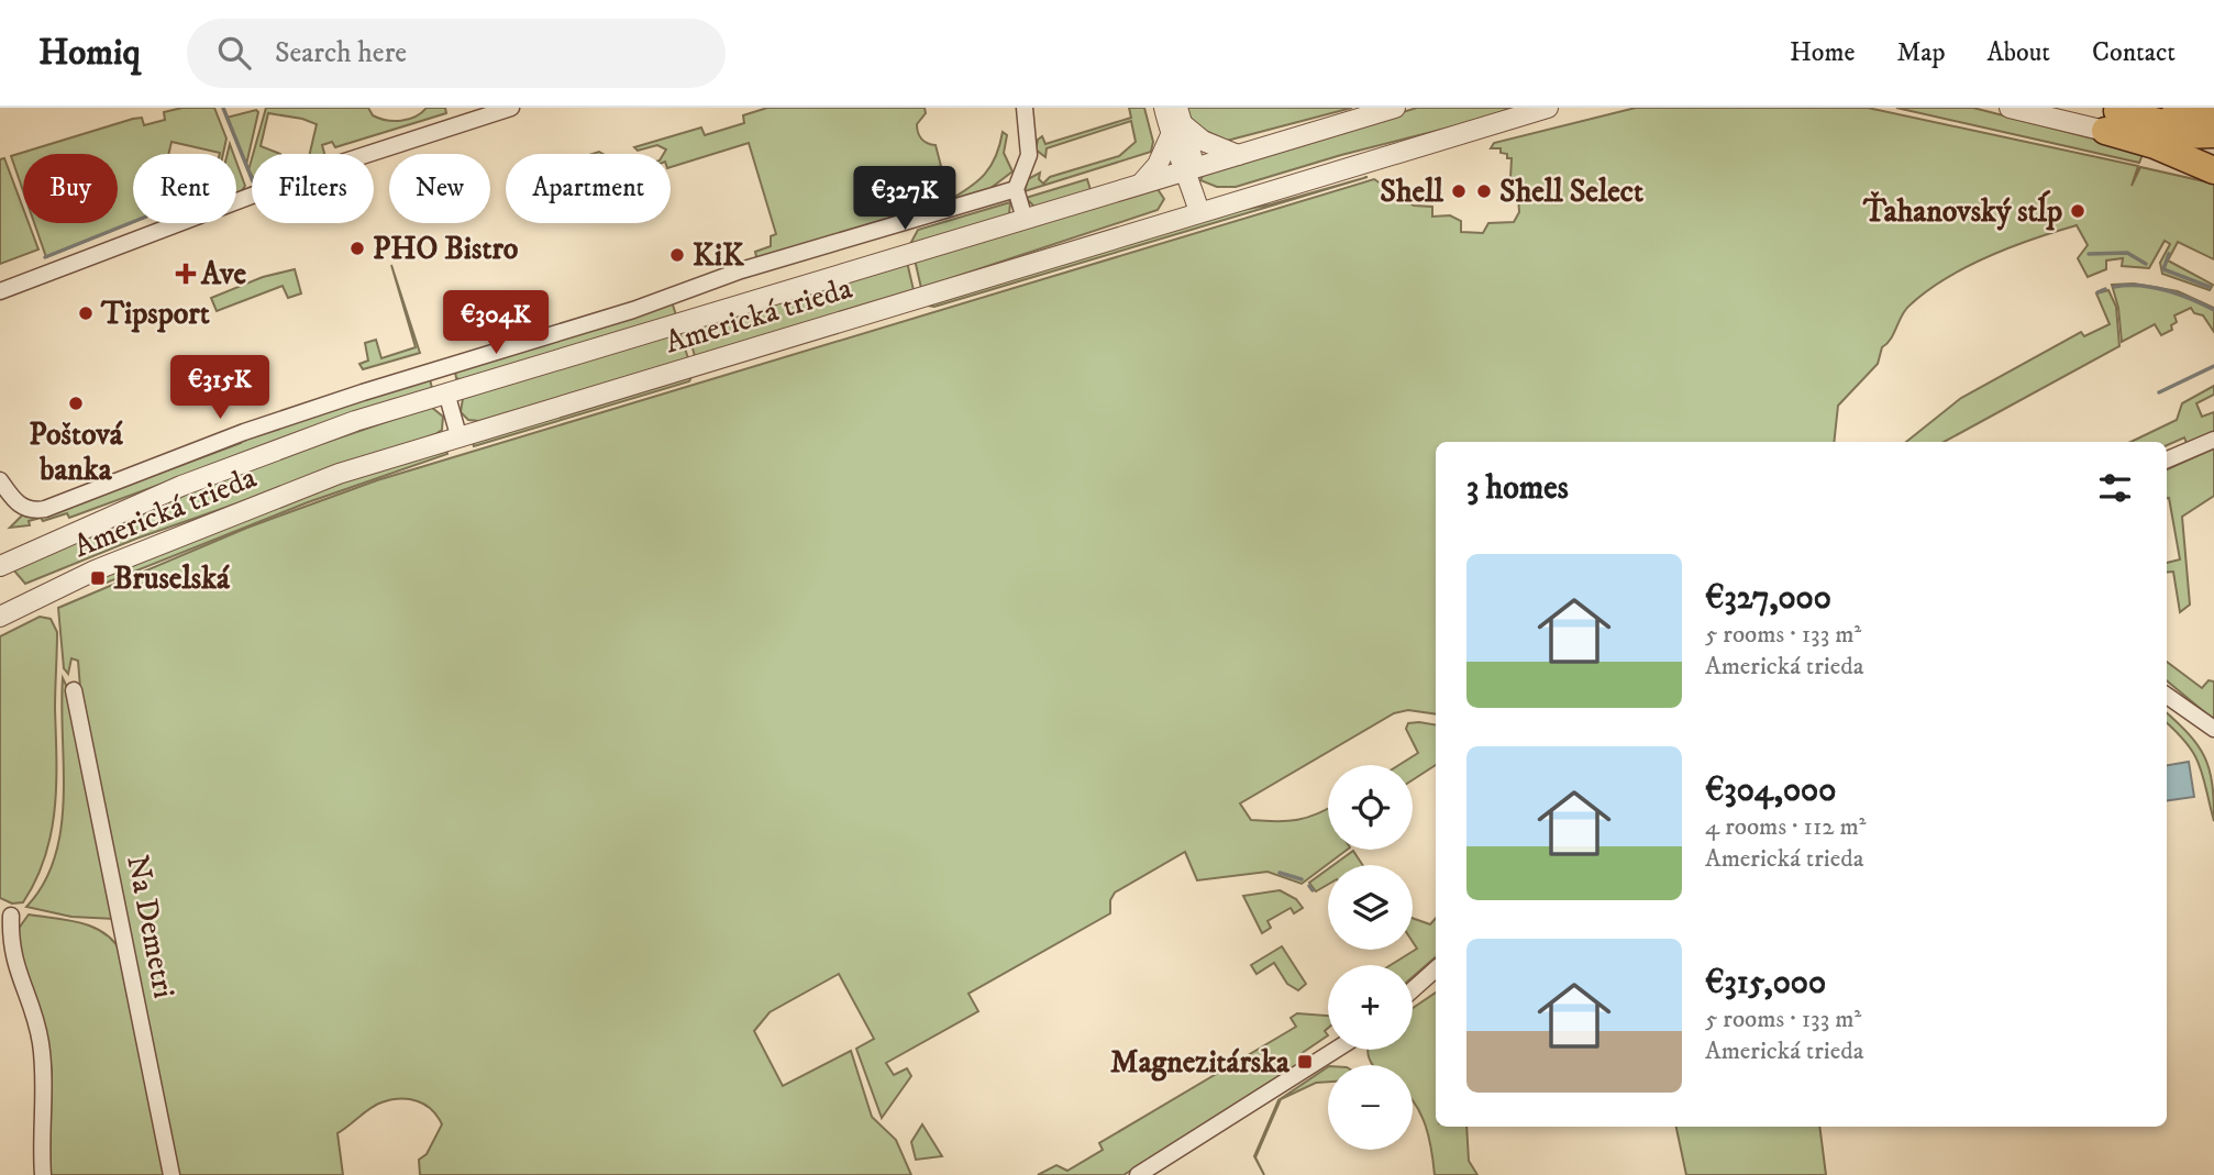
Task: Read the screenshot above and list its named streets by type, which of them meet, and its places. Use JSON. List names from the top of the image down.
{
  "streets": {
    "street": ["Americká trieda", "Na Demetri"]
  },
  "places": {
    "other": [
      "Shell",
      "Shell Select",
      "Ťahanovský stĺp",
      "PHO Bistro",
      "KiK",
      "Tipsport",
      "Poštová banka"
    ],
    "health": ["Ave"],
    "transit": ["Bruselská", "Magnezitárska"]
  },
  "page": {
    "header": "Homiq",
    "search": "Search here",
    "nav": [
      "Home",
      "Map",
      "About",
      "Contact"
    ],
    "chip": [
      "Buy",
      "Rent",
      "Filters",
      "New",
      "Apartment"
    ],
    "price": ["€327K", "€304K", "€315K"],
    "heading": "3 homes",
    "list": [
      {
        "name": "€327,000",
        "note": "5 rooms · 133 m² · Americká trieda"
      },
      {
        "name": "€304,000",
        "note": "4 rooms · 112 m² · Americká trieda"
      },
      {
        "name": "€315,000",
        "note": "5 rooms · 133 m² · Americká trieda"
      }
    ],
    "map_buttons": ["+", "−"]
  }
}
